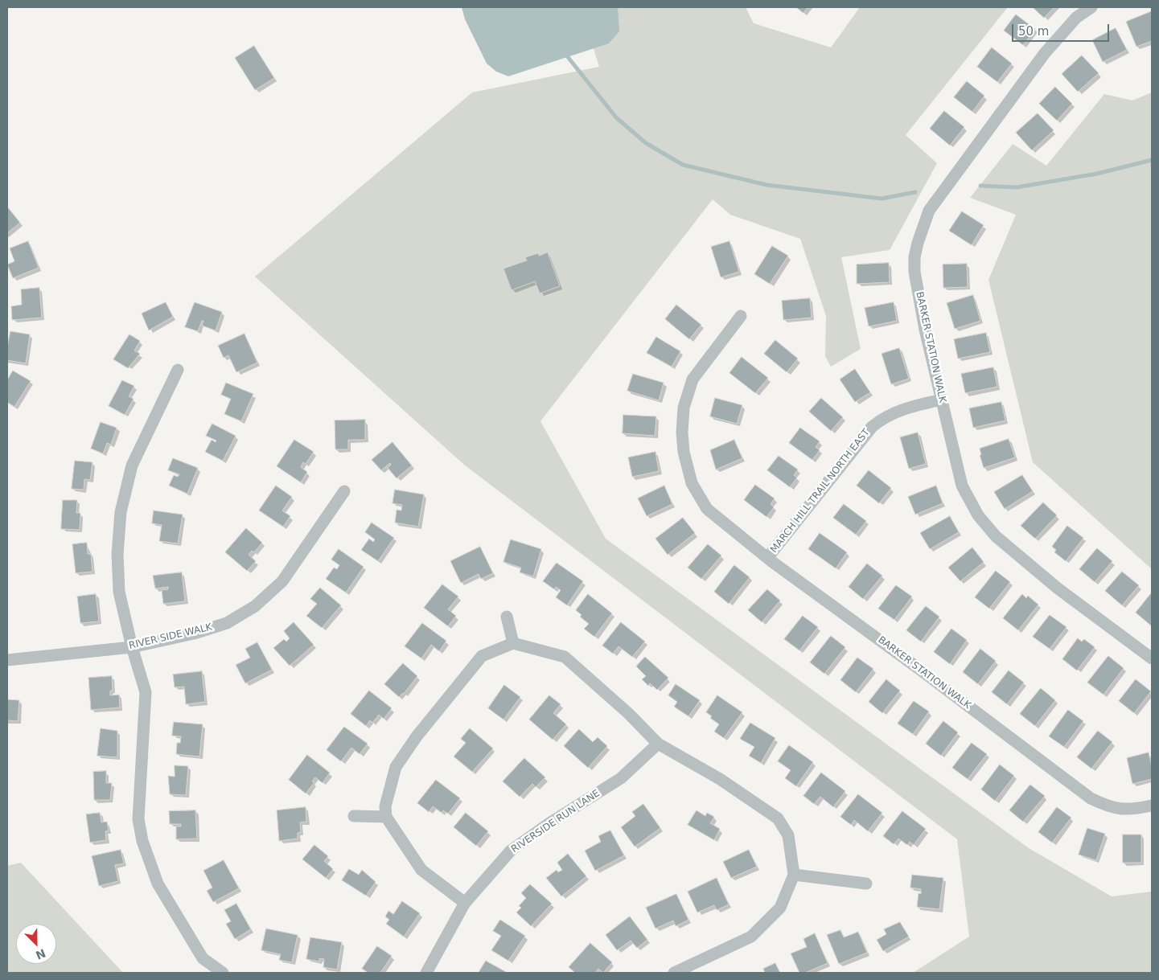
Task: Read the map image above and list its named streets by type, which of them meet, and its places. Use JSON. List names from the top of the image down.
{
  "streets": {
    "street": [
      "BARKER STATION WALK",
      "MARCH HILL TRAIL NORTH EAST",
      "RIVER SIDE WALK",
      "RIVERSIDE RUN LANE"
    ]
  },
  "crossings": [
    ["BARKER STATION WALK", "MARCH HILL TRAIL NORTH EAST"]
  ],
  "scale_bar": "50 m",
  "north": "bottom right"
}
